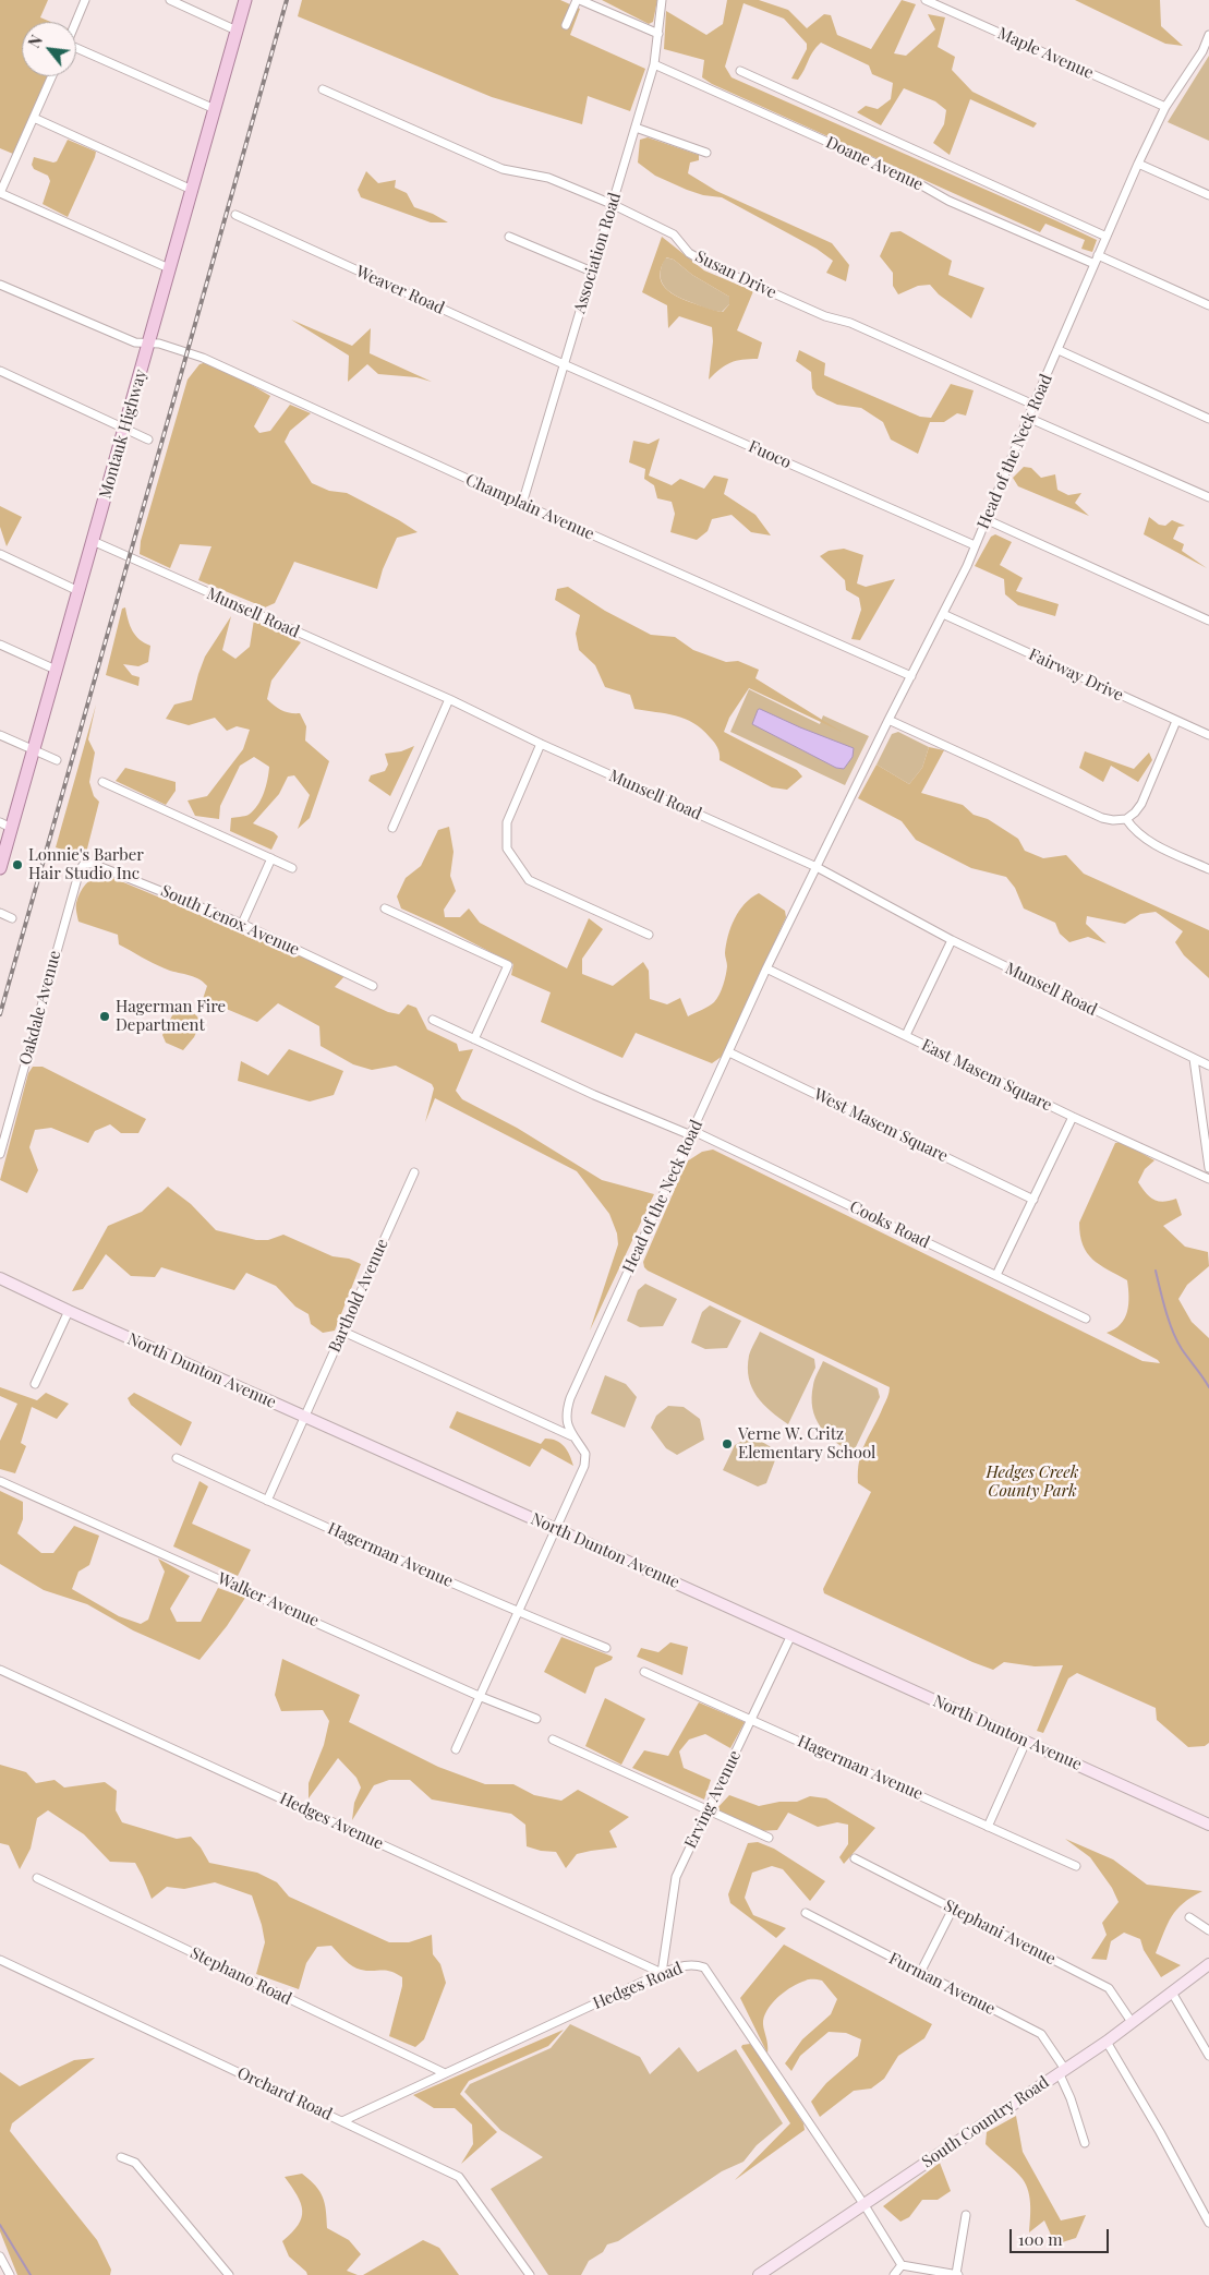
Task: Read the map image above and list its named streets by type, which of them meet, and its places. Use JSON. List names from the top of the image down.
{
  "streets": {
    "main road": ["Montauk Highway"],
    "street": [
      "Maple Avenue",
      "Doane Avenue",
      "Association Road",
      "Susan Drive",
      "Weaver Road",
      "Head of the Neck Road",
      "Fuoco",
      "Champlain Avenue",
      "Munsell Road",
      "Fairway Drive",
      "South Lenox Avenue",
      "Oakdale Avenue",
      "East Masem Square",
      "West Masem Square",
      "Cooks Road",
      "Barthold Avenue",
      "North Dunton Avenue",
      "Hagerman Avenue",
      "Walker Avenue",
      "Erving Avenue",
      "Hedges Avenue",
      "Stephani Avenue",
      "Stephano Road",
      "Furman Avenue",
      "Hedges Road",
      "Orchard Road",
      "South Country Road"
    ]
  },
  "crossings": [
    ["Maple Avenue", "Head of the Neck Road"],
    ["Doane Avenue", "Association Road"],
    ["Doane Avenue", "Head of the Neck Road"],
    ["Association Road", "Susan Drive"],
    ["Association Road", "Weaver Road"],
    ["Association Road", "Fuoco"],
    ["Association Road", "Champlain Avenue"],
    ["Susan Drive", "Head of the Neck Road"],
    ["Weaver Road", "Fuoco"],
    ["Montauk Highway", "Champlain Avenue"],
    ["Montauk Highway", "Munsell Road"],
    ["Head of the Neck Road", "Fuoco"],
    ["Head of the Neck Road", "Champlain Avenue"],
    ["Head of the Neck Road", "Munsell Road"],
    ["Head of the Neck Road", "Fairway Drive"],
    ["Head of the Neck Road", "East Masem Square"],
    ["Head of the Neck Road", "West Masem Square"],
    ["Head of the Neck Road", "Cooks Road"],
    ["Head of the Neck Road", "North Dunton Avenue"],
    ["Head of the Neck Road", "Hagerman Avenue"],
    ["Head of the Neck Road", "Walker Avenue"],
    ["South Lenox Avenue", "Oakdale Avenue"],
    ["Barthold Avenue", "North Dunton Avenue"],
    ["Barthold Avenue", "Hagerman Avenue"],
    ["North Dunton Avenue", "Erving Avenue"],
    ["Hagerman Avenue", "Erving Avenue"],
    ["Erving Avenue", "Hedges Avenue"],
    ["Erving Avenue", "Hedges Road"],
    ["Hedges Avenue", "Hedges Road"],
    ["Stephani Avenue", "South Country Road"],
    ["Stephano Road", "Hedges Road"],
    ["Furman Avenue", "South Country Road"],
    ["Hedges Road", "Orchard Road"],
    ["Hedges Road", "South Country Road"]
  ],
  "parks": ["Hedges Creek County Park"],
  "places": ["Lonnie's Barber Hair Studio Inc", "Hagerman Fire Department", "Verne W. Critz Elementary School"],
  "scale_bar": "100 m",
  "north": "top left"
}
